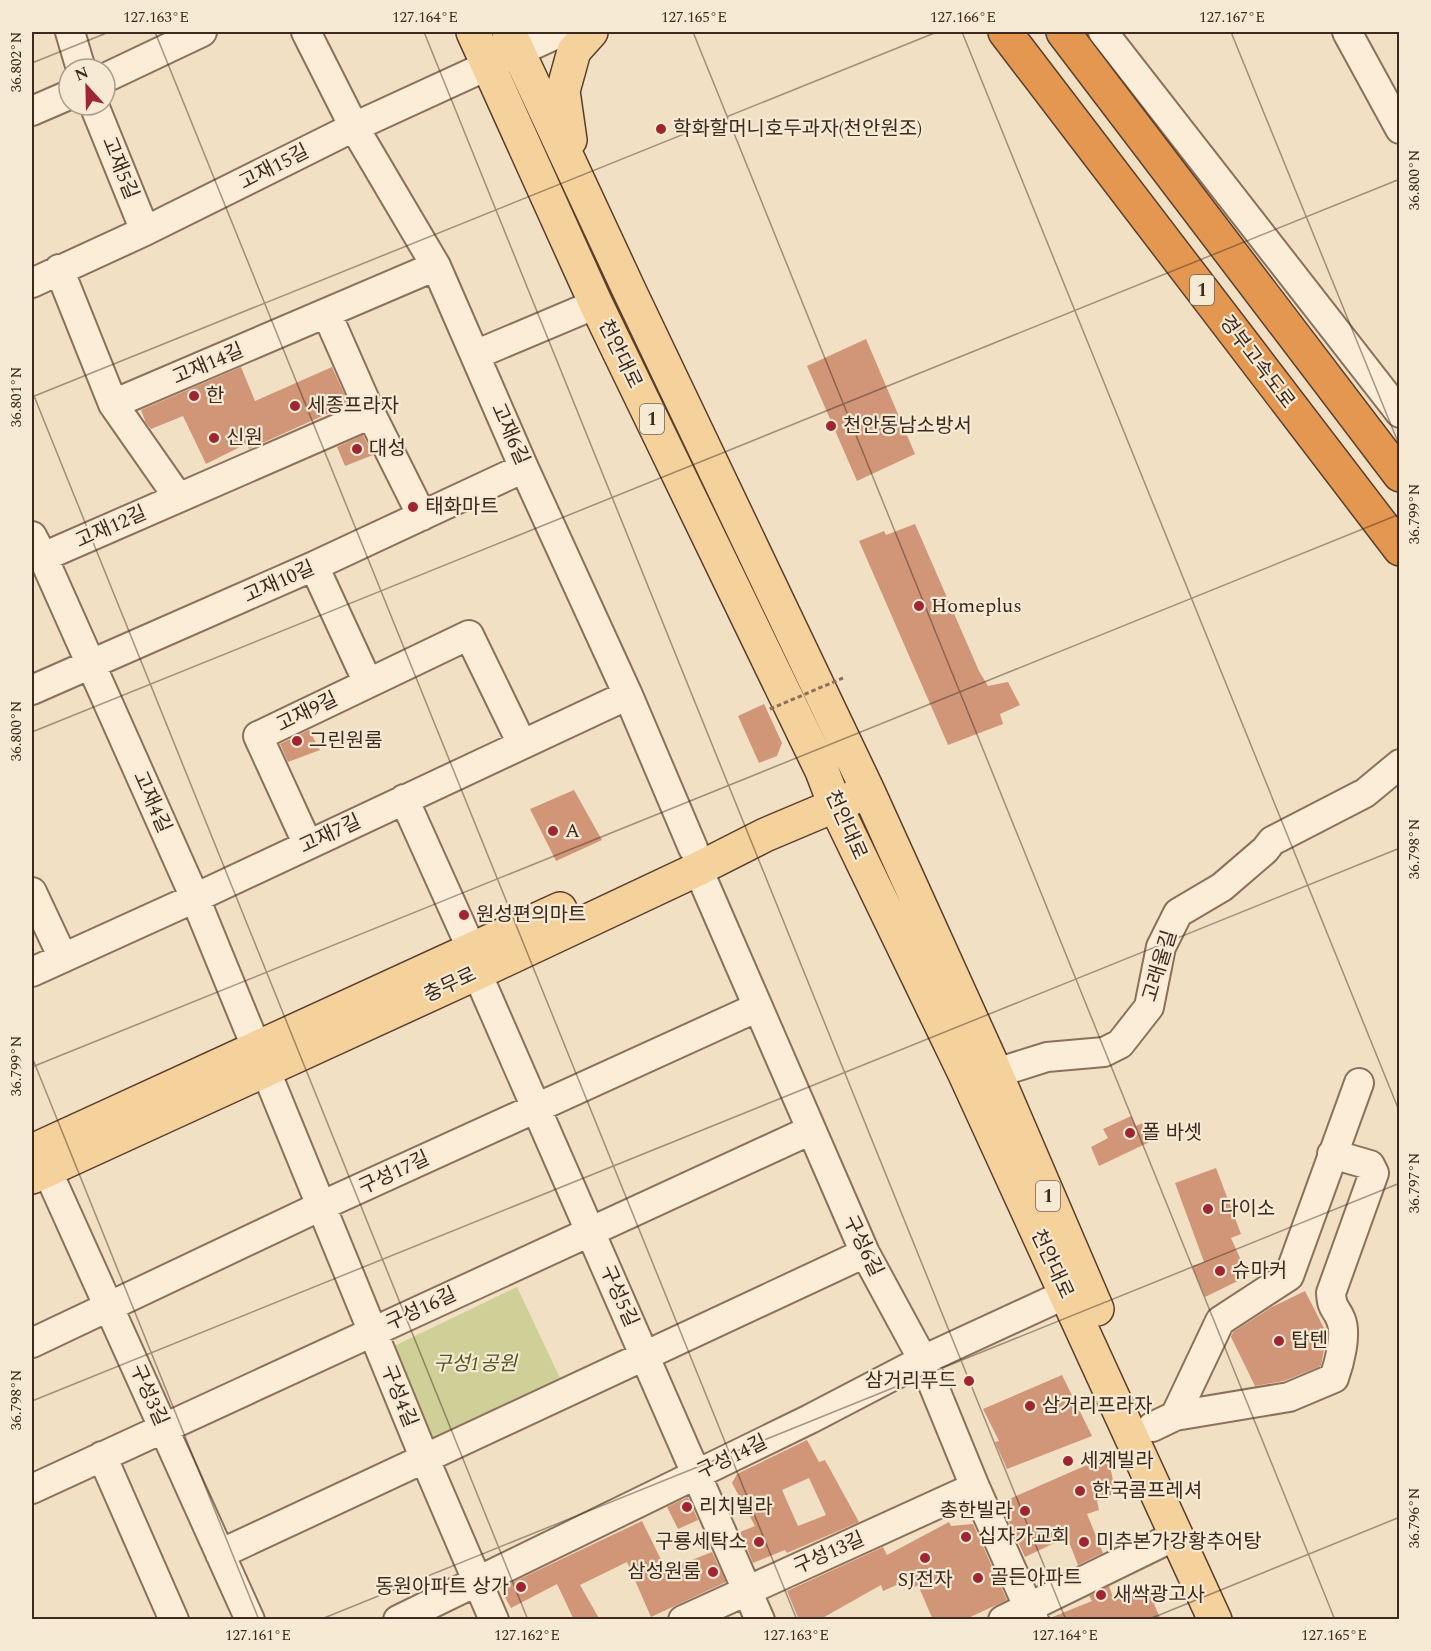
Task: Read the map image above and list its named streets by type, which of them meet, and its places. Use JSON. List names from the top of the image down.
{
  "streets": {
    "highway": ["1", "경부고속도로"],
    "main road": ["천안대로", "충무로"],
    "street": [
      "고재15길",
      "고재5길",
      "고재14길",
      "고재6길",
      "고재12길",
      "고재10길",
      "고재9길",
      "고재4길",
      "고재7길",
      "고래울길",
      "구성17길",
      "구성6길",
      "구성5길",
      "구성16길",
      "구성3길",
      "구성4길",
      "구성14길",
      "구성13길"
    ]
  },
  "crossings": [
    ["고재15길", "고재5길"],
    ["고재15길", "천안대로"],
    ["고재15길", "고재6길"],
    ["천안대로", "고래울길"],
    ["천안대로", "충무로"],
    ["천안대로", "구성14길"],
    ["고재14길", "고재6길"],
    ["고재6길", "고재10길"],
    ["고재6길", "고재7길"],
    ["고재6길", "충무로"],
    ["고재6길", "구성6길"],
    ["고재12길", "고재4길"],
    ["고재10길", "고재4길"],
    ["고재9길", "고재7길"],
    ["고재4길", "고재7길"],
    ["고재4길", "충무로"],
    ["고재4길", "구성4길"],
    ["고재7길", "충무로"],
    ["충무로", "구성6길"],
    ["충무로", "구성5길"],
    ["충무로", "구성3길"],
    ["충무로", "구성4길"],
    ["구성17길", "구성6길"],
    ["구성17길", "구성5길"],
    ["구성17길", "구성3길"],
    ["구성17길", "구성4길"],
    ["구성6길", "구성16길"],
    ["구성6길", "구성14길"],
    ["구성6길", "구성13길"],
    ["구성5길", "구성16길"],
    ["구성5길", "구성14길"],
    ["구성5길", "구성13길"],
    ["구성16길", "구성3길"],
    ["구성16길", "구성4길"],
    ["구성4길", "구성14길"]
  ],
  "parks": ["구성1공원"],
  "places": [
    "학화할머니호두과자(천안원조)",
    "한",
    "세종프라자",
    "천안동남소방서",
    "신원",
    "대성",
    "태화마트",
    "Homeplus",
    "그린원룸",
    "A",
    "원성편의마트",
    "폴 바셋",
    "다이소",
    "슈마커",
    "탑텐",
    "삼거리푸드",
    "삼거리프라자",
    "세계빌라",
    "한국콤프레셔",
    "리치빌라",
    "총한빌라",
    "십자가교회",
    "구룡세탁소",
    "미추본가강황추어탕",
    "SJ전자",
    "삼성원룸",
    "골든아파트",
    "동원아파트 상가",
    "새싹광고사"
  ],
  "north": "top",
  "coordinates": [
    "127.163°E",
    "127.164°E",
    "127.165°E",
    "127.166°E",
    "127.167°E",
    "36.802°N",
    "36.800°N",
    "36.801°N",
    "36.799°N",
    "36.798°N",
    "36.797°N",
    "36.796°N",
    "127.161°E",
    "127.162°E"
  ]
}
